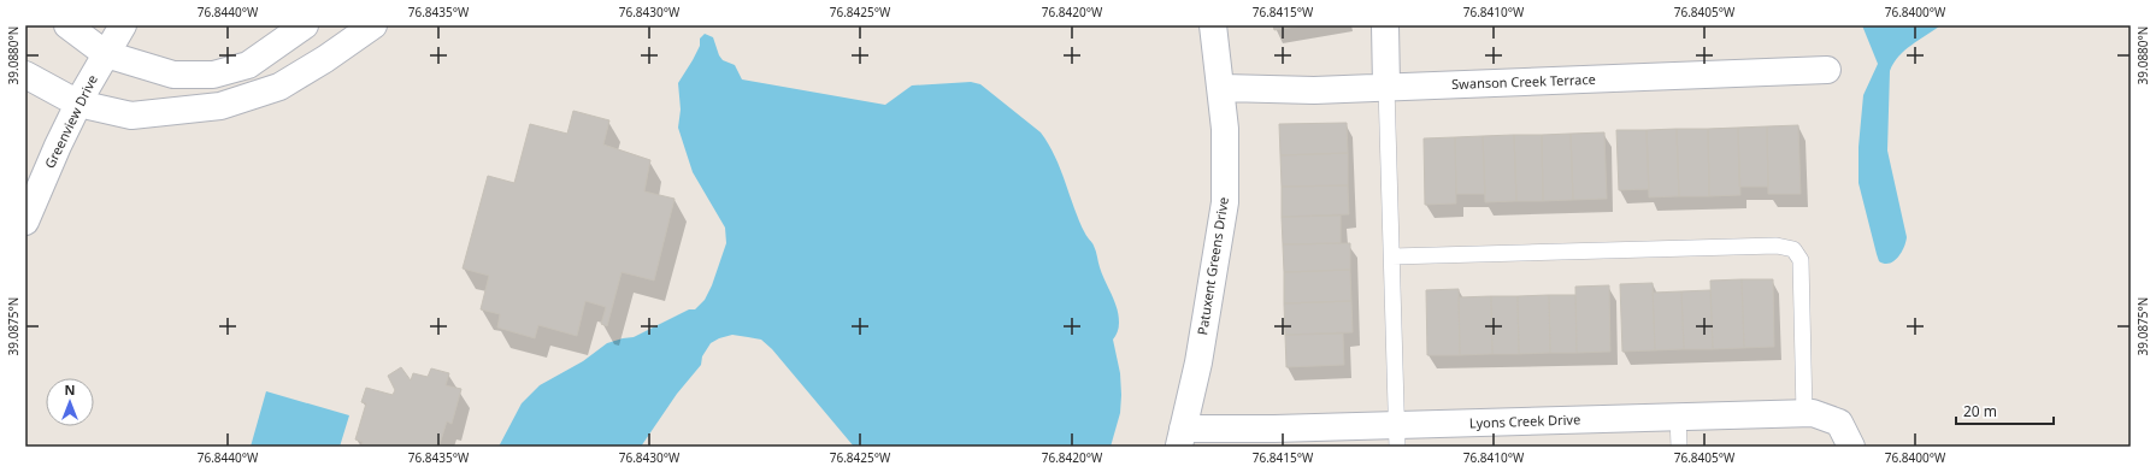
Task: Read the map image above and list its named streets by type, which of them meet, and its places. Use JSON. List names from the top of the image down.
{
  "streets": {
    "street": [
      "Swanson Creek Terrace",
      "Greenview Drive",
      "Patuxent Greens Drive",
      "Lyons Creek Drive"
    ]
  },
  "crossings": [
    ["Swanson Creek Terrace", "Patuxent Greens Drive"],
    ["Patuxent Greens Drive", "Lyons Creek Drive"]
  ],
  "scale_bar": "20 m",
  "north": "top",
  "coordinates": [
    "76.8440°W",
    "76.8435°W",
    "76.8430°W",
    "76.8425°W",
    "76.8420°W",
    "76.8415°W",
    "76.8410°W",
    "76.8405°W",
    "76.8400°W",
    "39.0880°N",
    "39.0875°N"
  ]
}
